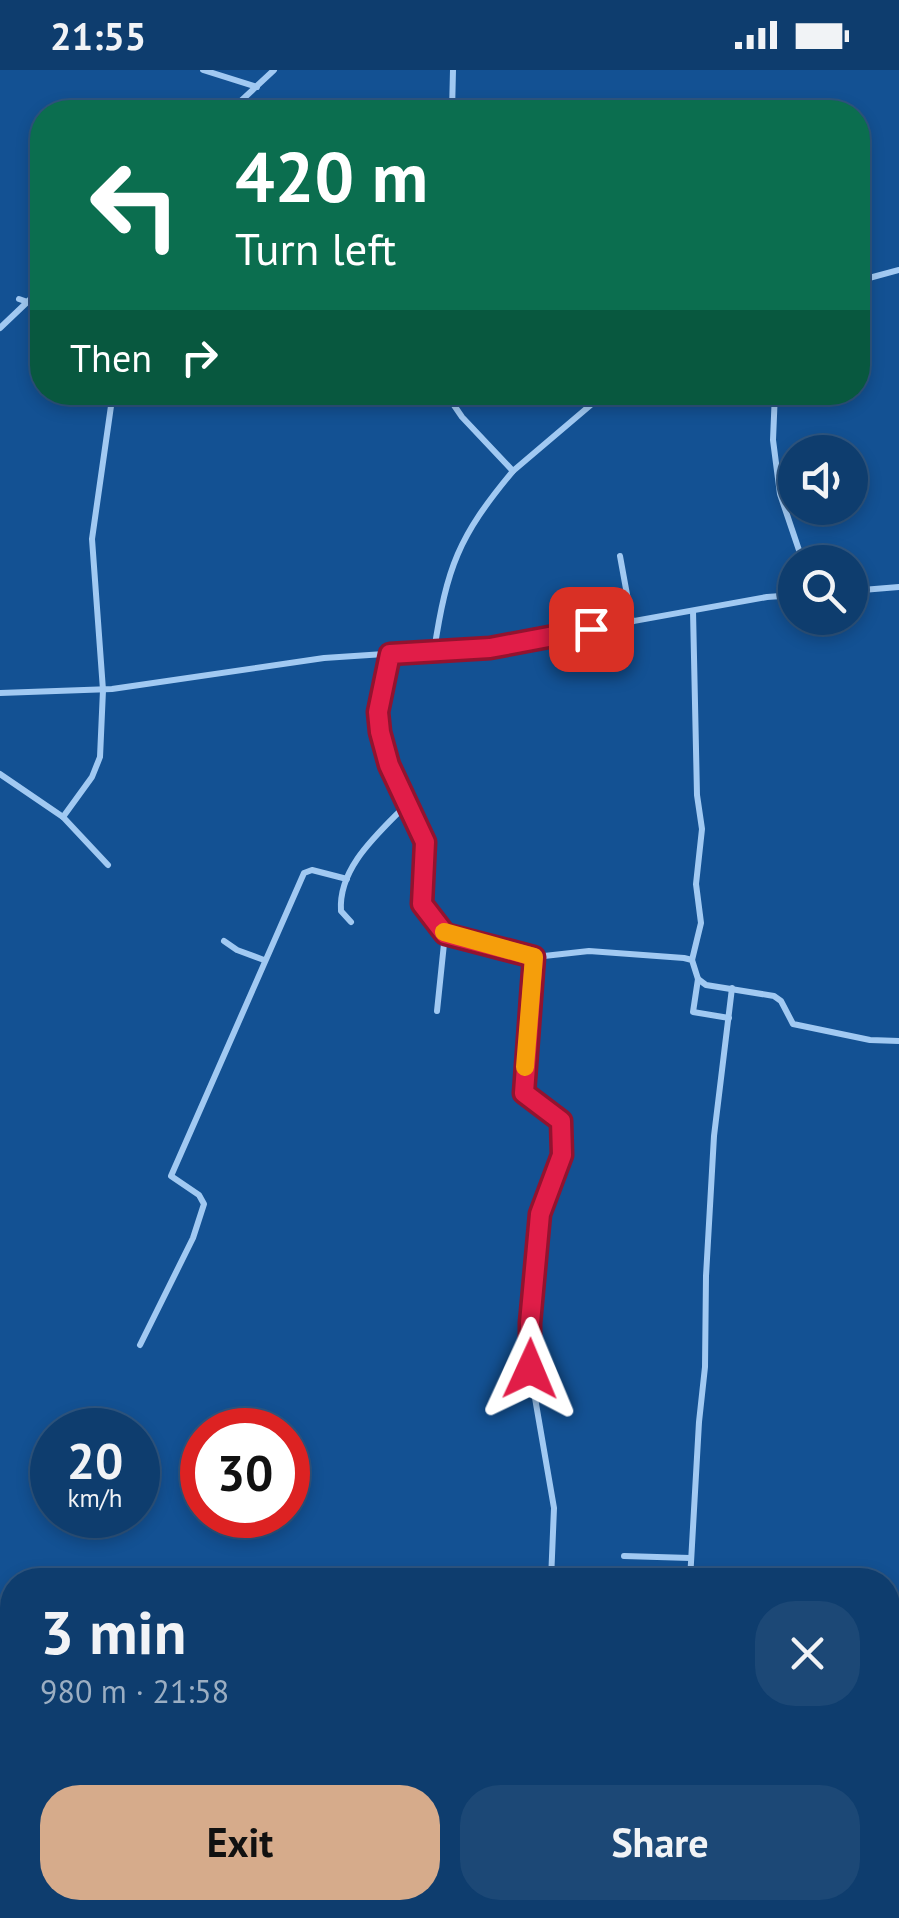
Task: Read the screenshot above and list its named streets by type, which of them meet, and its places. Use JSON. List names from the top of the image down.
{
  "page": {
    "status": "21:55",
    "turn": ["420 m", "Turn left"],
    "then": "Then",
    "speed": "20 km/h",
    "limit": "30",
    "heading": ["3 min", "980 m · 21:58"],
    "buttons": ["Exit", "Share"]
  }
}
